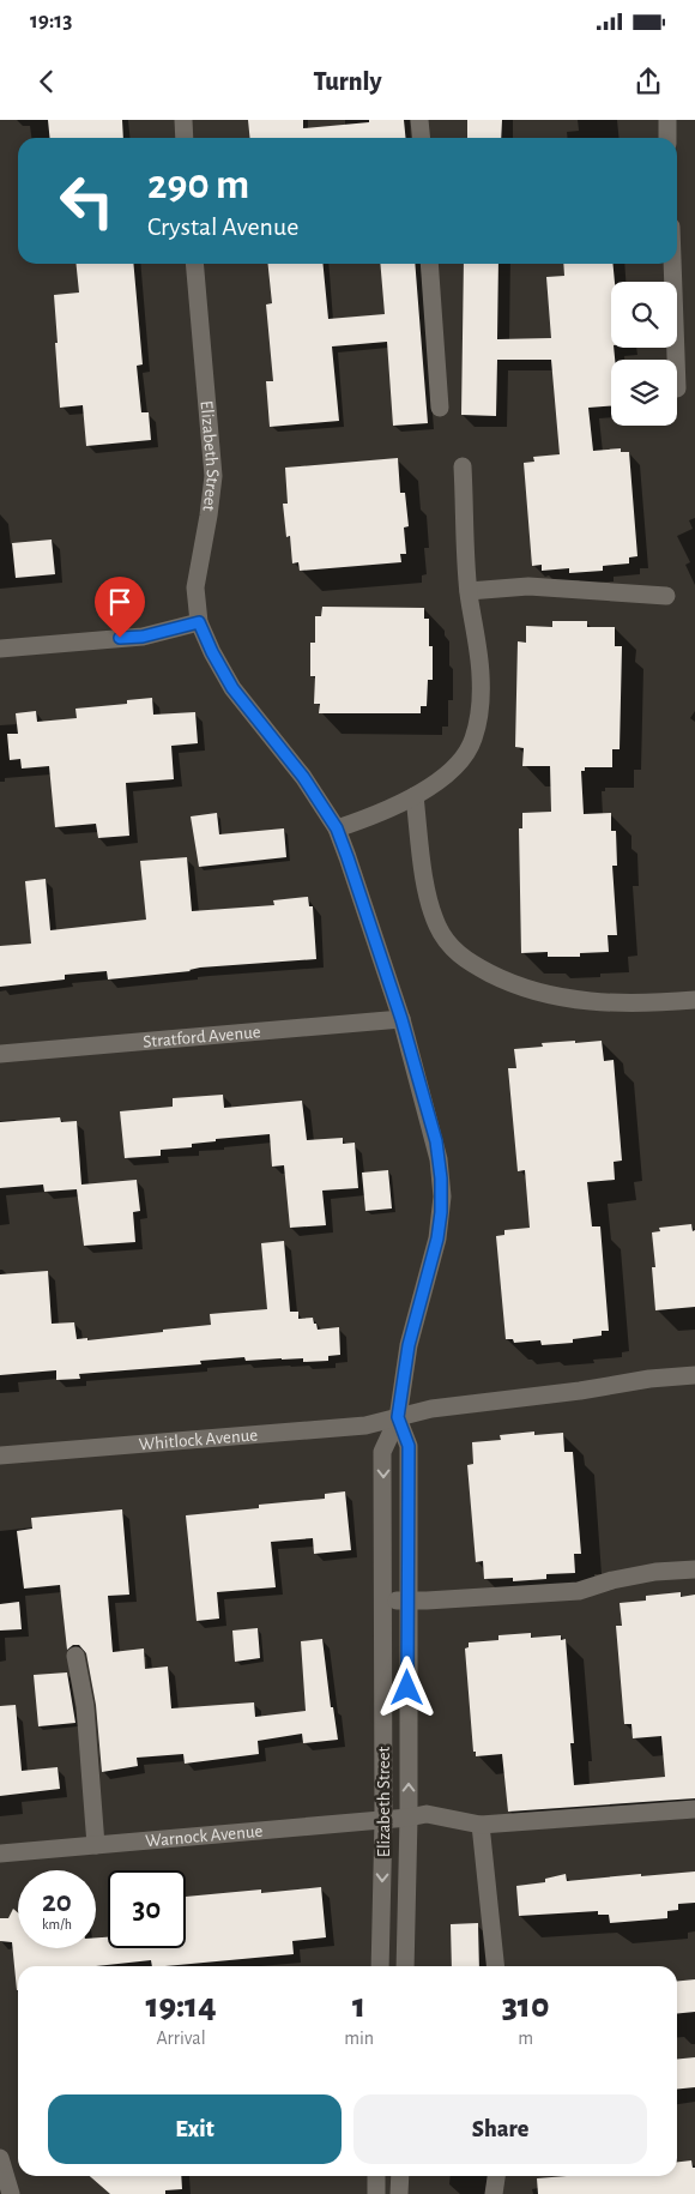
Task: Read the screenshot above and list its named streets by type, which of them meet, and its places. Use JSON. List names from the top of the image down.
{
  "streets": {
    "street": [
      "Elizabeth Street",
      "Stratford Avenue",
      "Whitlock Avenue",
      "Warnock Avenue"
    ]
  },
  "crossings": [
    ["Elizabeth Street", "Stratford Avenue"],
    ["Elizabeth Street", "Whitlock Avenue"],
    ["Elizabeth Street", "Warnock Avenue"]
  ],
  "page": {
    "status": "19:13",
    "header": "Turnly",
    "turn": ["290 m", "Crystal Avenue"],
    "speed": "20 km/h",
    "limit": "30",
    "eta": [
      "19:14",
      "Arrival",
      "1",
      "min",
      "310",
      "m"
    ],
    "buttons": ["Exit", "Share"]
  }
}
